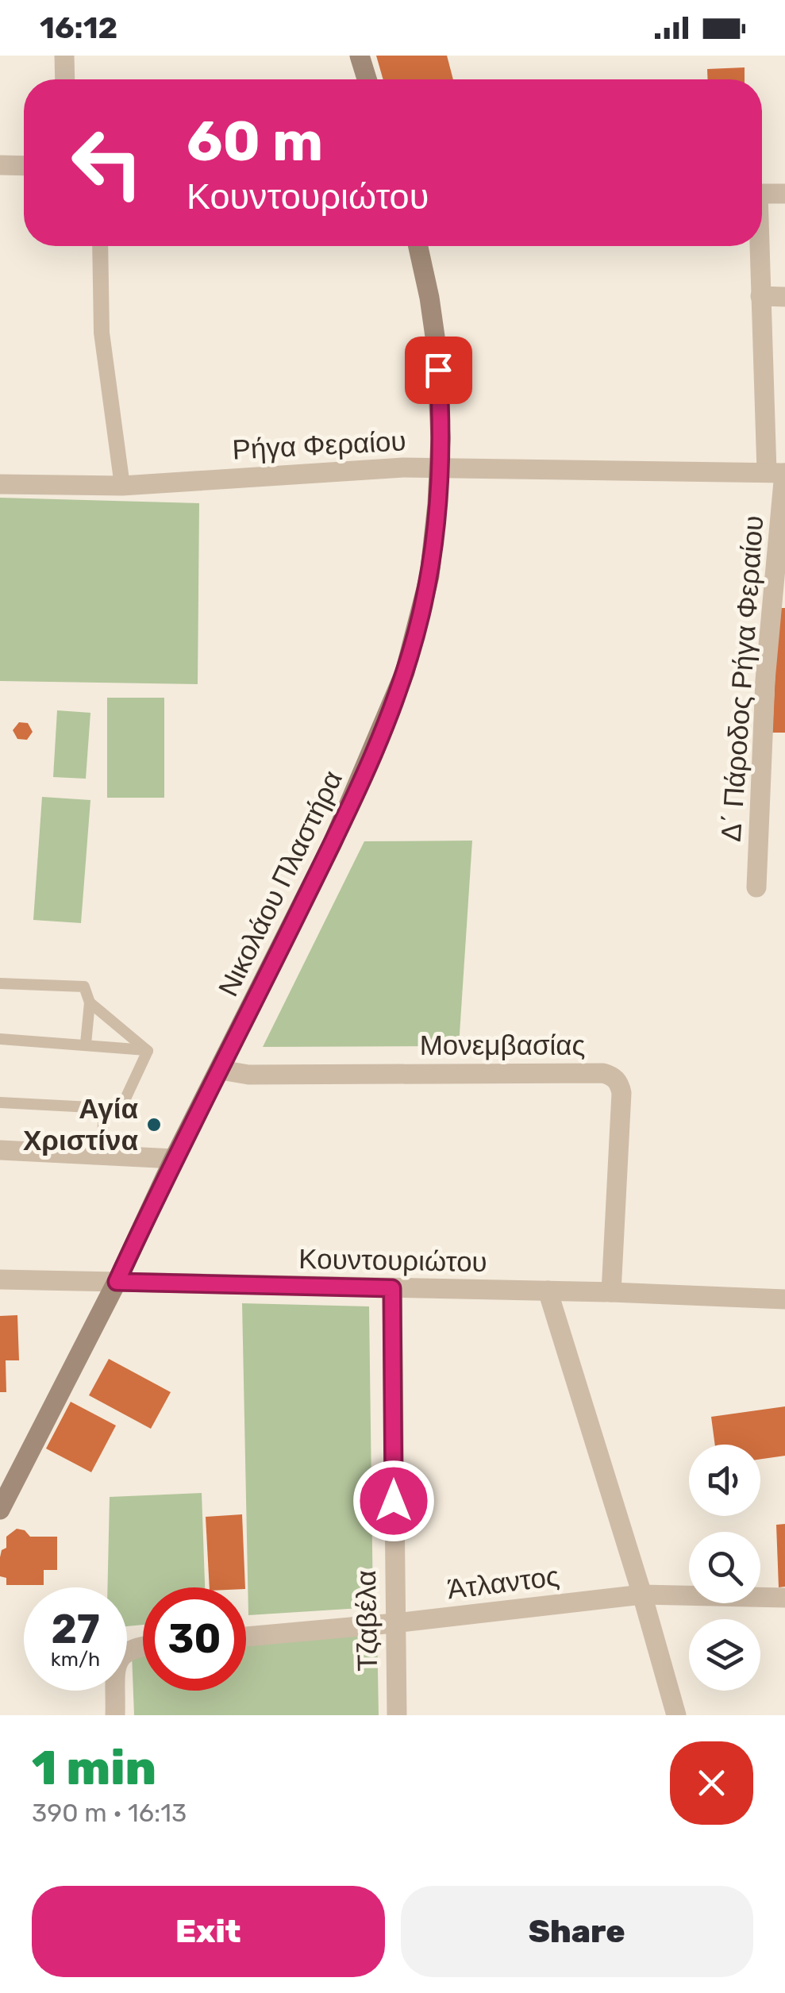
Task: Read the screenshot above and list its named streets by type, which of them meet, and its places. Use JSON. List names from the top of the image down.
{
  "streets": {
    "main road": ["Νικολάου Πλαστήρα"],
    "street": [
      "Ρήγα Φεραίου",
      "Δ΄ Πάροδος Ρήγα Φεραίου",
      "Μονεμβασίας",
      "Κουντουριώτου",
      "Άτλαντος",
      "Τζαβέλα"
    ]
  },
  "crossings": [
    ["Ρήγα Φεραίου", "Δ΄ Πάροδος Ρήγα Φεραίου"],
    ["Ρήγα Φεραίου", "Νικολάου Πλαστήρα"],
    ["Νικολάου Πλαστήρα", "Μονεμβασίας"],
    ["Νικολάου Πλαστήρα", "Κουντουριώτου"],
    ["Μονεμβασίας", "Κουντουριώτου"],
    ["Κουντουριώτου", "Τζαβέλα"],
    ["Άτλαντος", "Τζαβέλα"]
  ],
  "places": ["Αγία Χριστίνα"],
  "page": {
    "status": "16:12",
    "turn": ["60 m", "Κουντουριώτου"],
    "speed": "27 km/h",
    "limit": "30",
    "heading": ["1 min", "390 m · 16:13"],
    "buttons": ["Exit", "Share"]
  }
}
